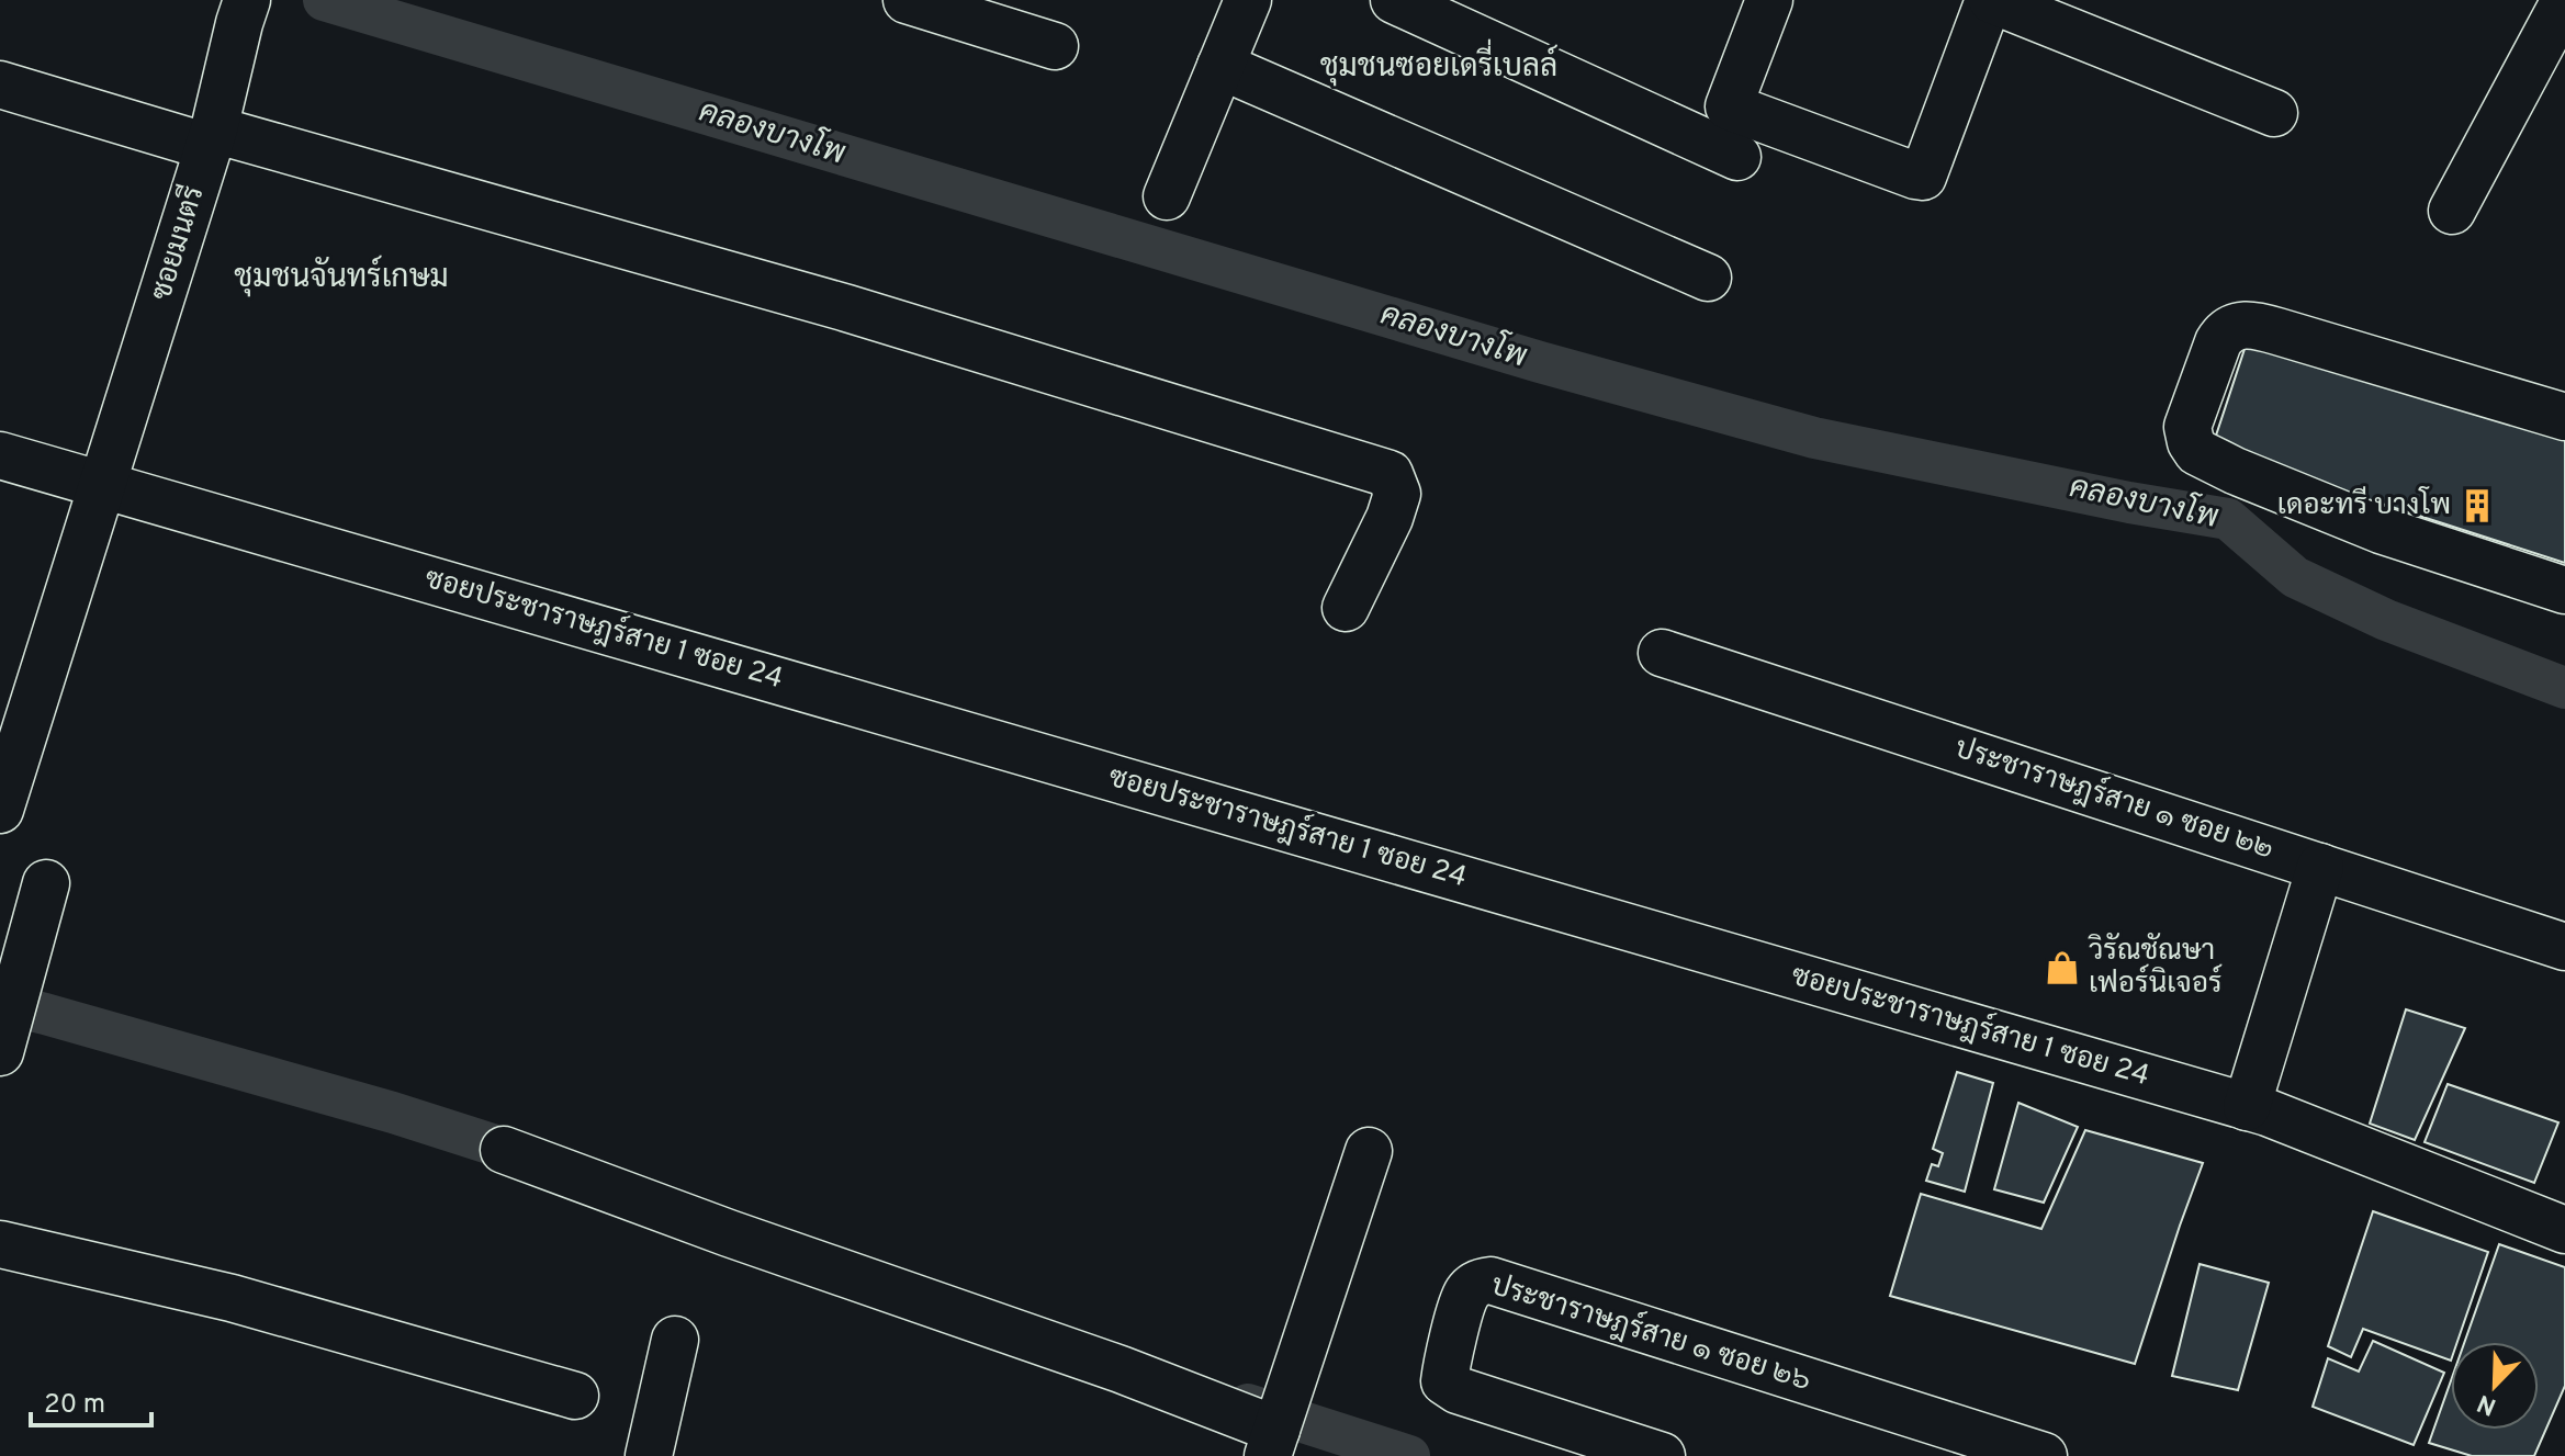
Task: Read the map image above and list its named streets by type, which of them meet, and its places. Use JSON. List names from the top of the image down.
{
  "streets": {
    "street": [
      "ซอยมนตรี",
      "ซอยประชาราษฎร์สาย 1 ซอย 24",
      "ประชาราษฎร์สาย ๑ ซอย ๒๒",
      "ประชาราษฎร์สาย ๑ ซอย ๒๖"
    ]
  },
  "crossings": [
    ["ซอยมนตรี", "ซอยประชาราษฎร์สาย 1 ซอย 24"]
  ],
  "districts": ["ชุมชนซอยเดรี่เบลล์", "ชุมชนจันทร์เกษม"],
  "water": ["คลองบางโพ"],
  "places": {
    "building": ["เดอะทรี บางโพ"],
    "shop": ["วิรัณชัณษา เฟอร์นิเจอร์"]
  },
  "scale_bar": "20 m",
  "north": "bottom left"
}
